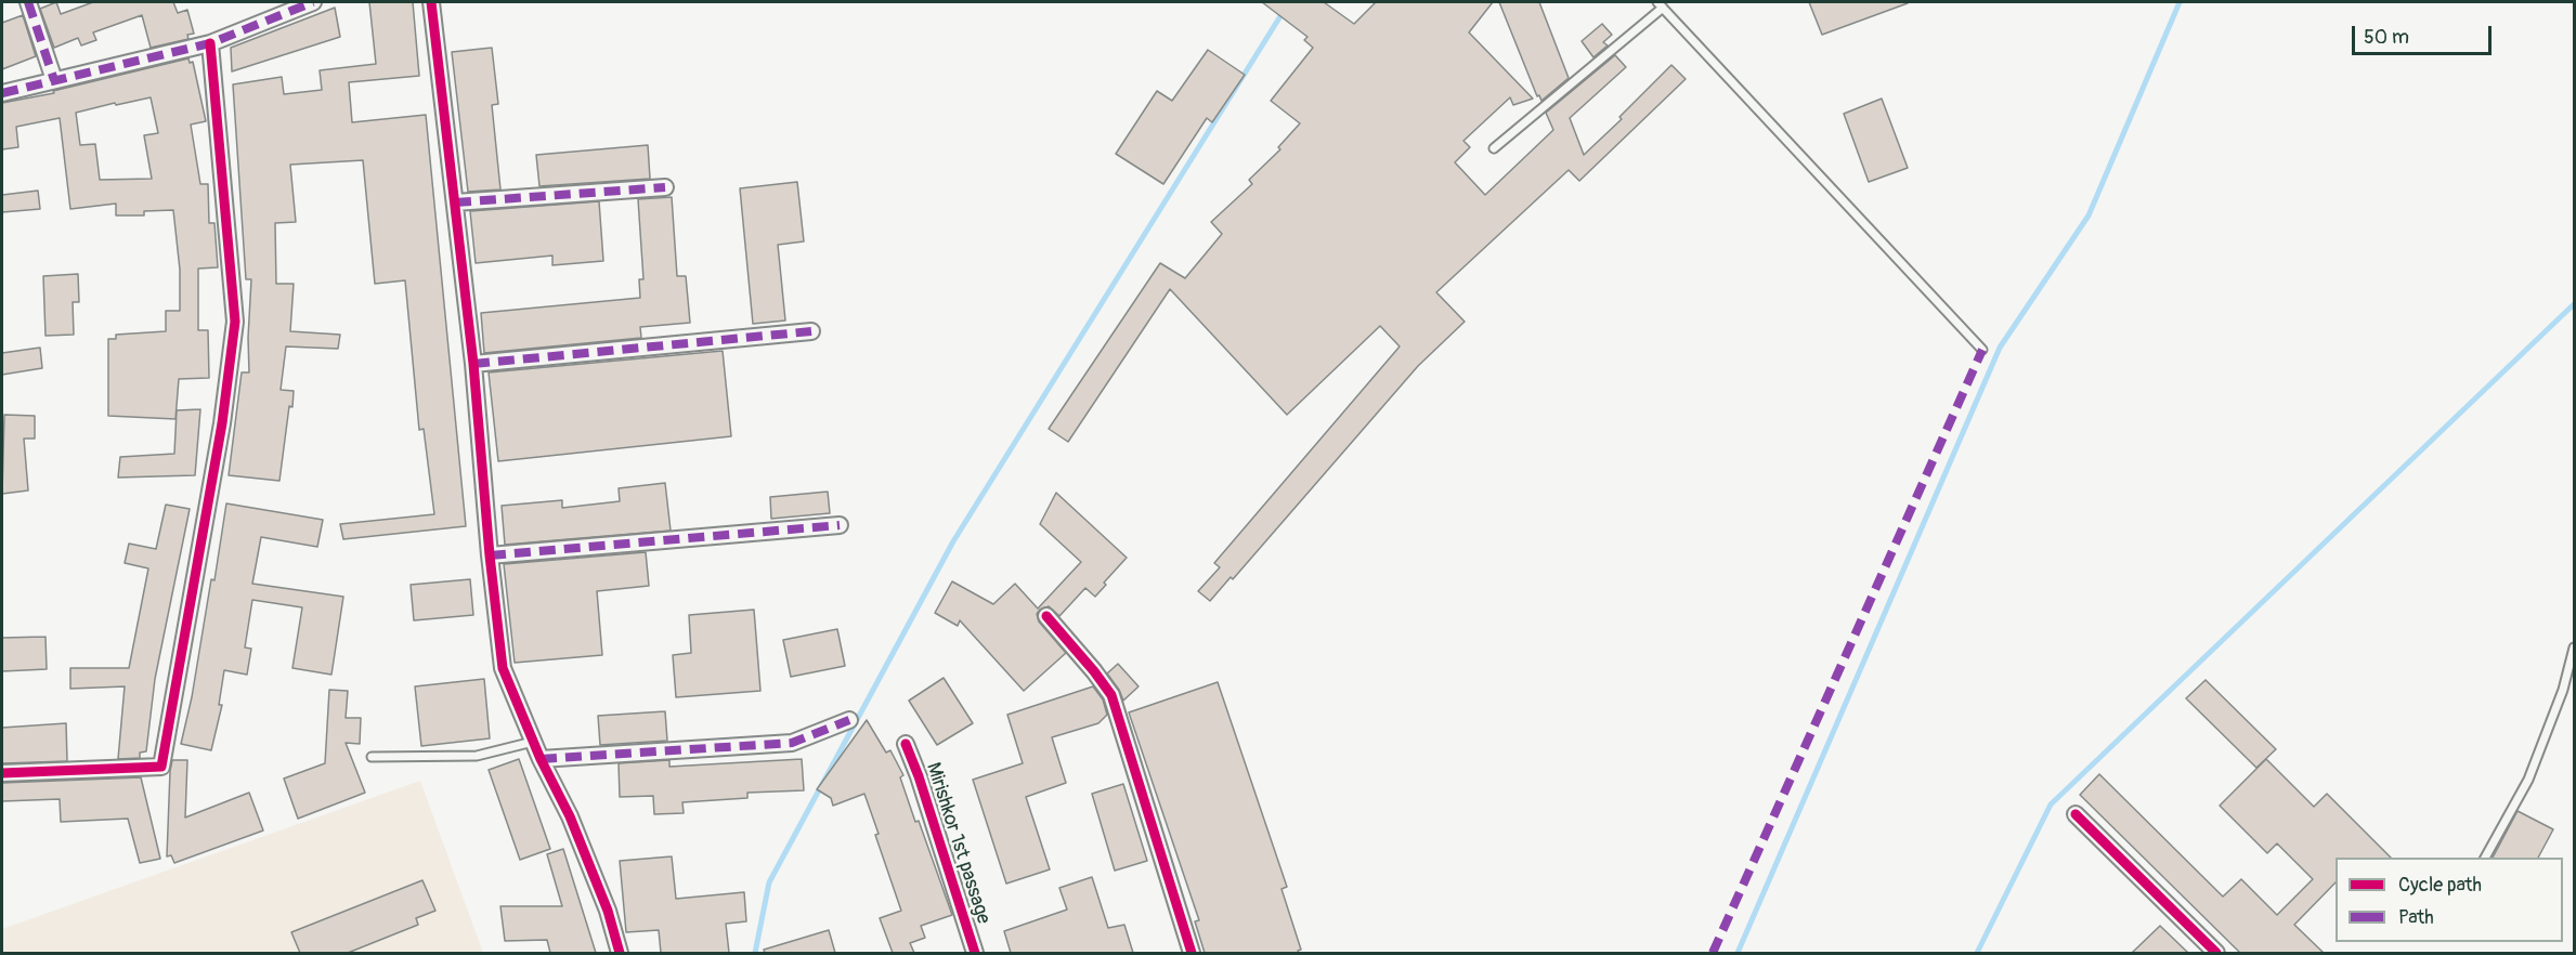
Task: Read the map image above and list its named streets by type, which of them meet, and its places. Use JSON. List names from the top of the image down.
{
  "streets": {
    "street": ["Mirishkor 1st passage"]
  },
  "legend": ["Cycle path", "Path"],
  "scale_bar": "50 m"
}
